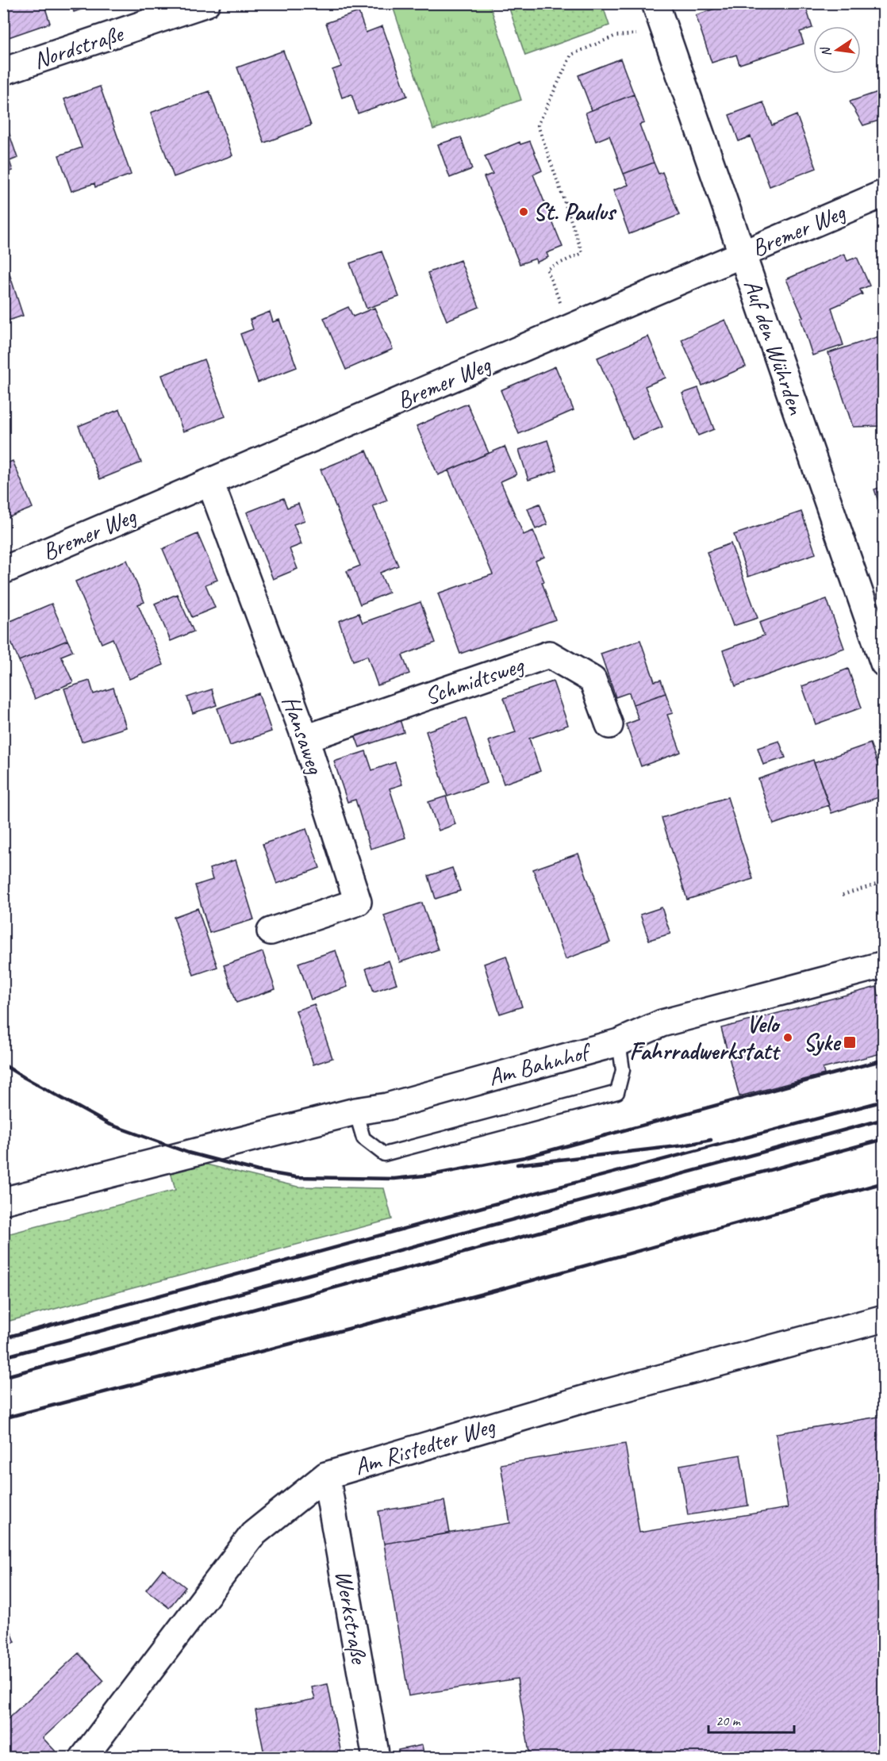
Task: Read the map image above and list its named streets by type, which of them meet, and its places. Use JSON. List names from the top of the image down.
{
  "streets": {
    "street": [
      "Nordstraße",
      "Bremer Weg",
      "Auf den Wührden",
      "Schmidtsweg",
      "Hansaweg",
      "Am Bahnhof",
      "Am Ristedter Weg",
      "Werkstraße"
    ]
  },
  "crossings": [
    ["Bremer Weg", "Auf den Wührden"],
    ["Bremer Weg", "Hansaweg"],
    ["Schmidtsweg", "Hansaweg"],
    ["Am Ristedter Weg", "Werkstraße"]
  ],
  "places": {
    "other": ["St. Paulus", "Velo Fahrradwerkstatt"],
    "transit": ["Syke"]
  },
  "scale_bar": "20 m",
  "north": "left"
}
